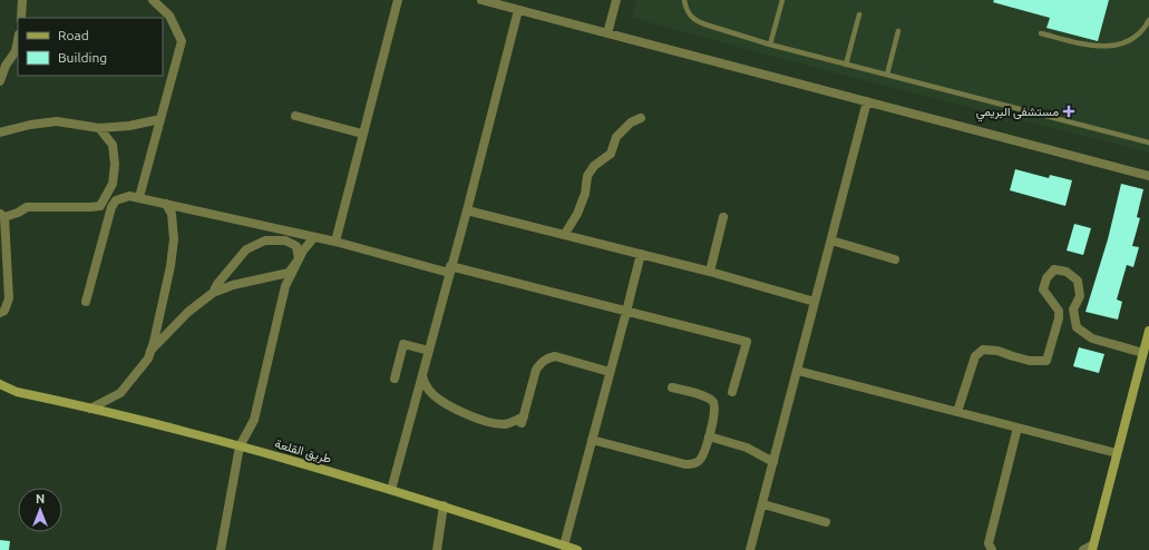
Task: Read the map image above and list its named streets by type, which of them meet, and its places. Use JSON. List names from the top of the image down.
{
  "streets": {
    "street": ["طريق القلعة"]
  },
  "places": {
    "health": ["مستشفى البريمي"]
  },
  "legend": ["Road", "Building"],
  "north": "top"
}
